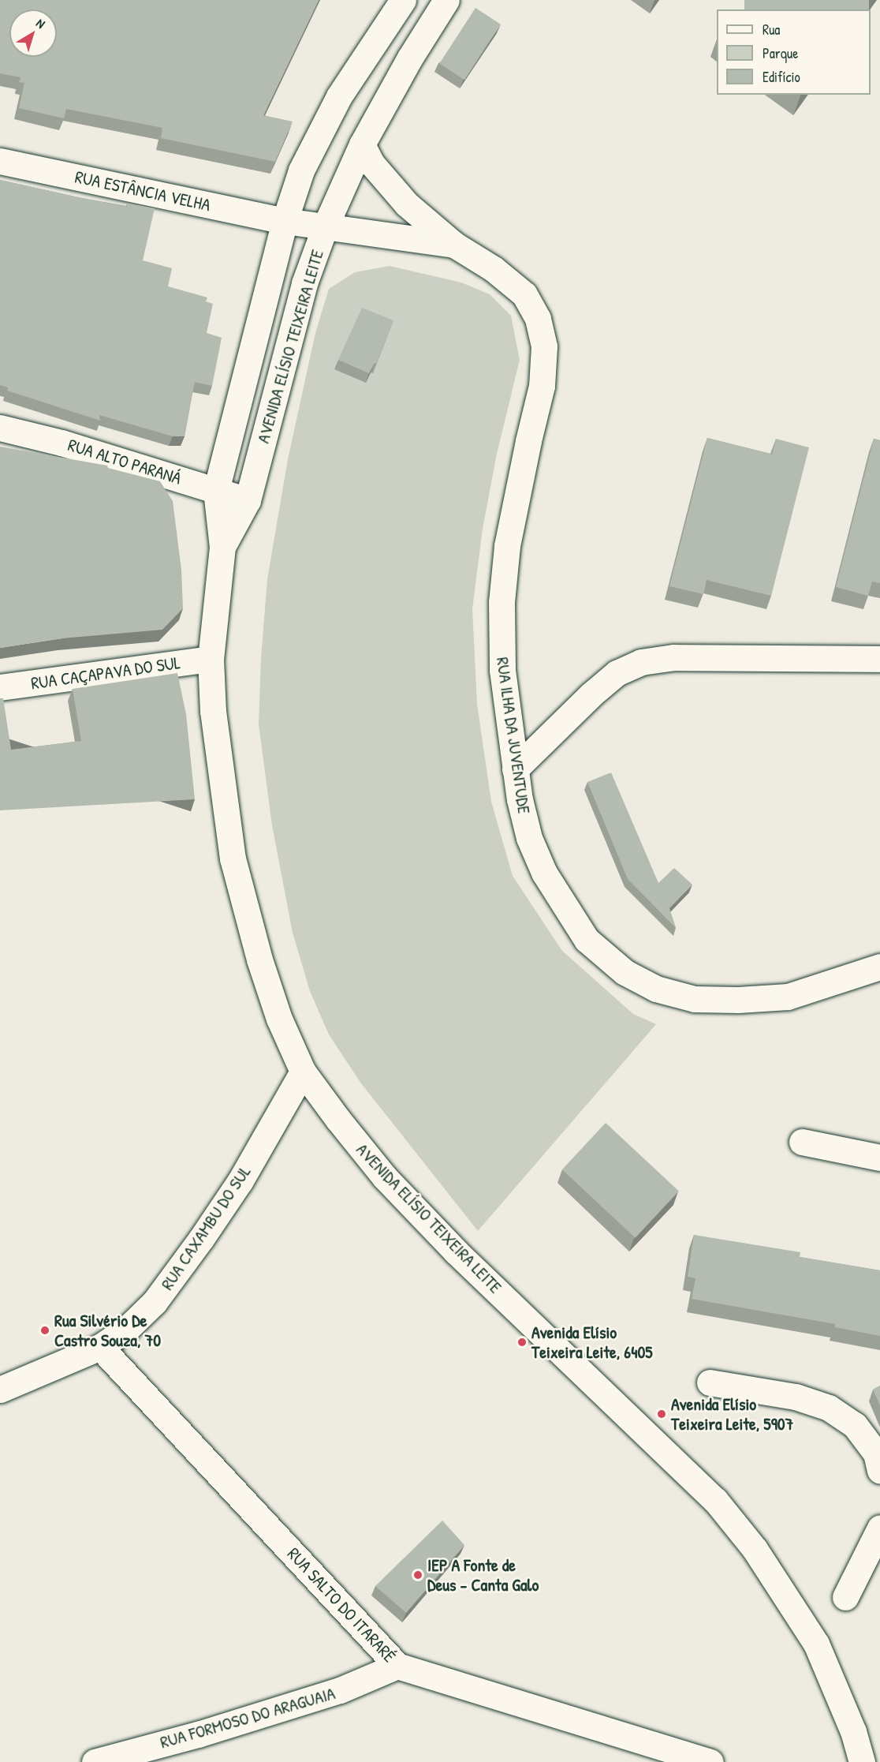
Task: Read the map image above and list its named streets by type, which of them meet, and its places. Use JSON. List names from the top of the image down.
{
  "streets": {
    "street": [
      "RUA ESTÂNCIA VELHA",
      "AVENIDA ELÍSIO TEIXEIRA LEITE",
      "RUA ALTO PARANÁ",
      "RUA CAÇAPAVA DO SUL",
      "RUA ILHA DA JUVENTUDE",
      "RUA CAXAMBU DO SUL",
      "RUA SALTO DO ITARARÉ",
      "RUA FORMOSO DO ARAGUAIA"
    ]
  },
  "crossings": [
    ["RUA ESTÂNCIA VELHA", "AVENIDA ELÍSIO TEIXEIRA LEITE"],
    ["RUA ESTÂNCIA VELHA", "RUA ILHA DA JUVENTUDE"],
    ["AVENIDA ELÍSIO TEIXEIRA LEITE", "RUA ALTO PARANÁ"],
    ["AVENIDA ELÍSIO TEIXEIRA LEITE", "RUA CAÇAPAVA DO SUL"],
    ["AVENIDA ELÍSIO TEIXEIRA LEITE", "RUA ILHA DA JUVENTUDE"],
    ["AVENIDA ELÍSIO TEIXEIRA LEITE", "RUA CAXAMBU DO SUL"],
    ["RUA CAXAMBU DO SUL", "RUA SALTO DO ITARARÉ"],
    ["RUA SALTO DO ITARARÉ", "RUA FORMOSO DO ARAGUAIA"]
  ],
  "places": [
    "Rua Silvério De Castro Souza, 70",
    "Avenida Elísio Teixeira Leite, 6405",
    "Avenida Elísio Teixeira Leite, 5907",
    "IEP A Fonte de Deus - Canta Galo"
  ],
  "legend": ["Rua", "Parque", "Edifício"],
  "north": "top right"
}
